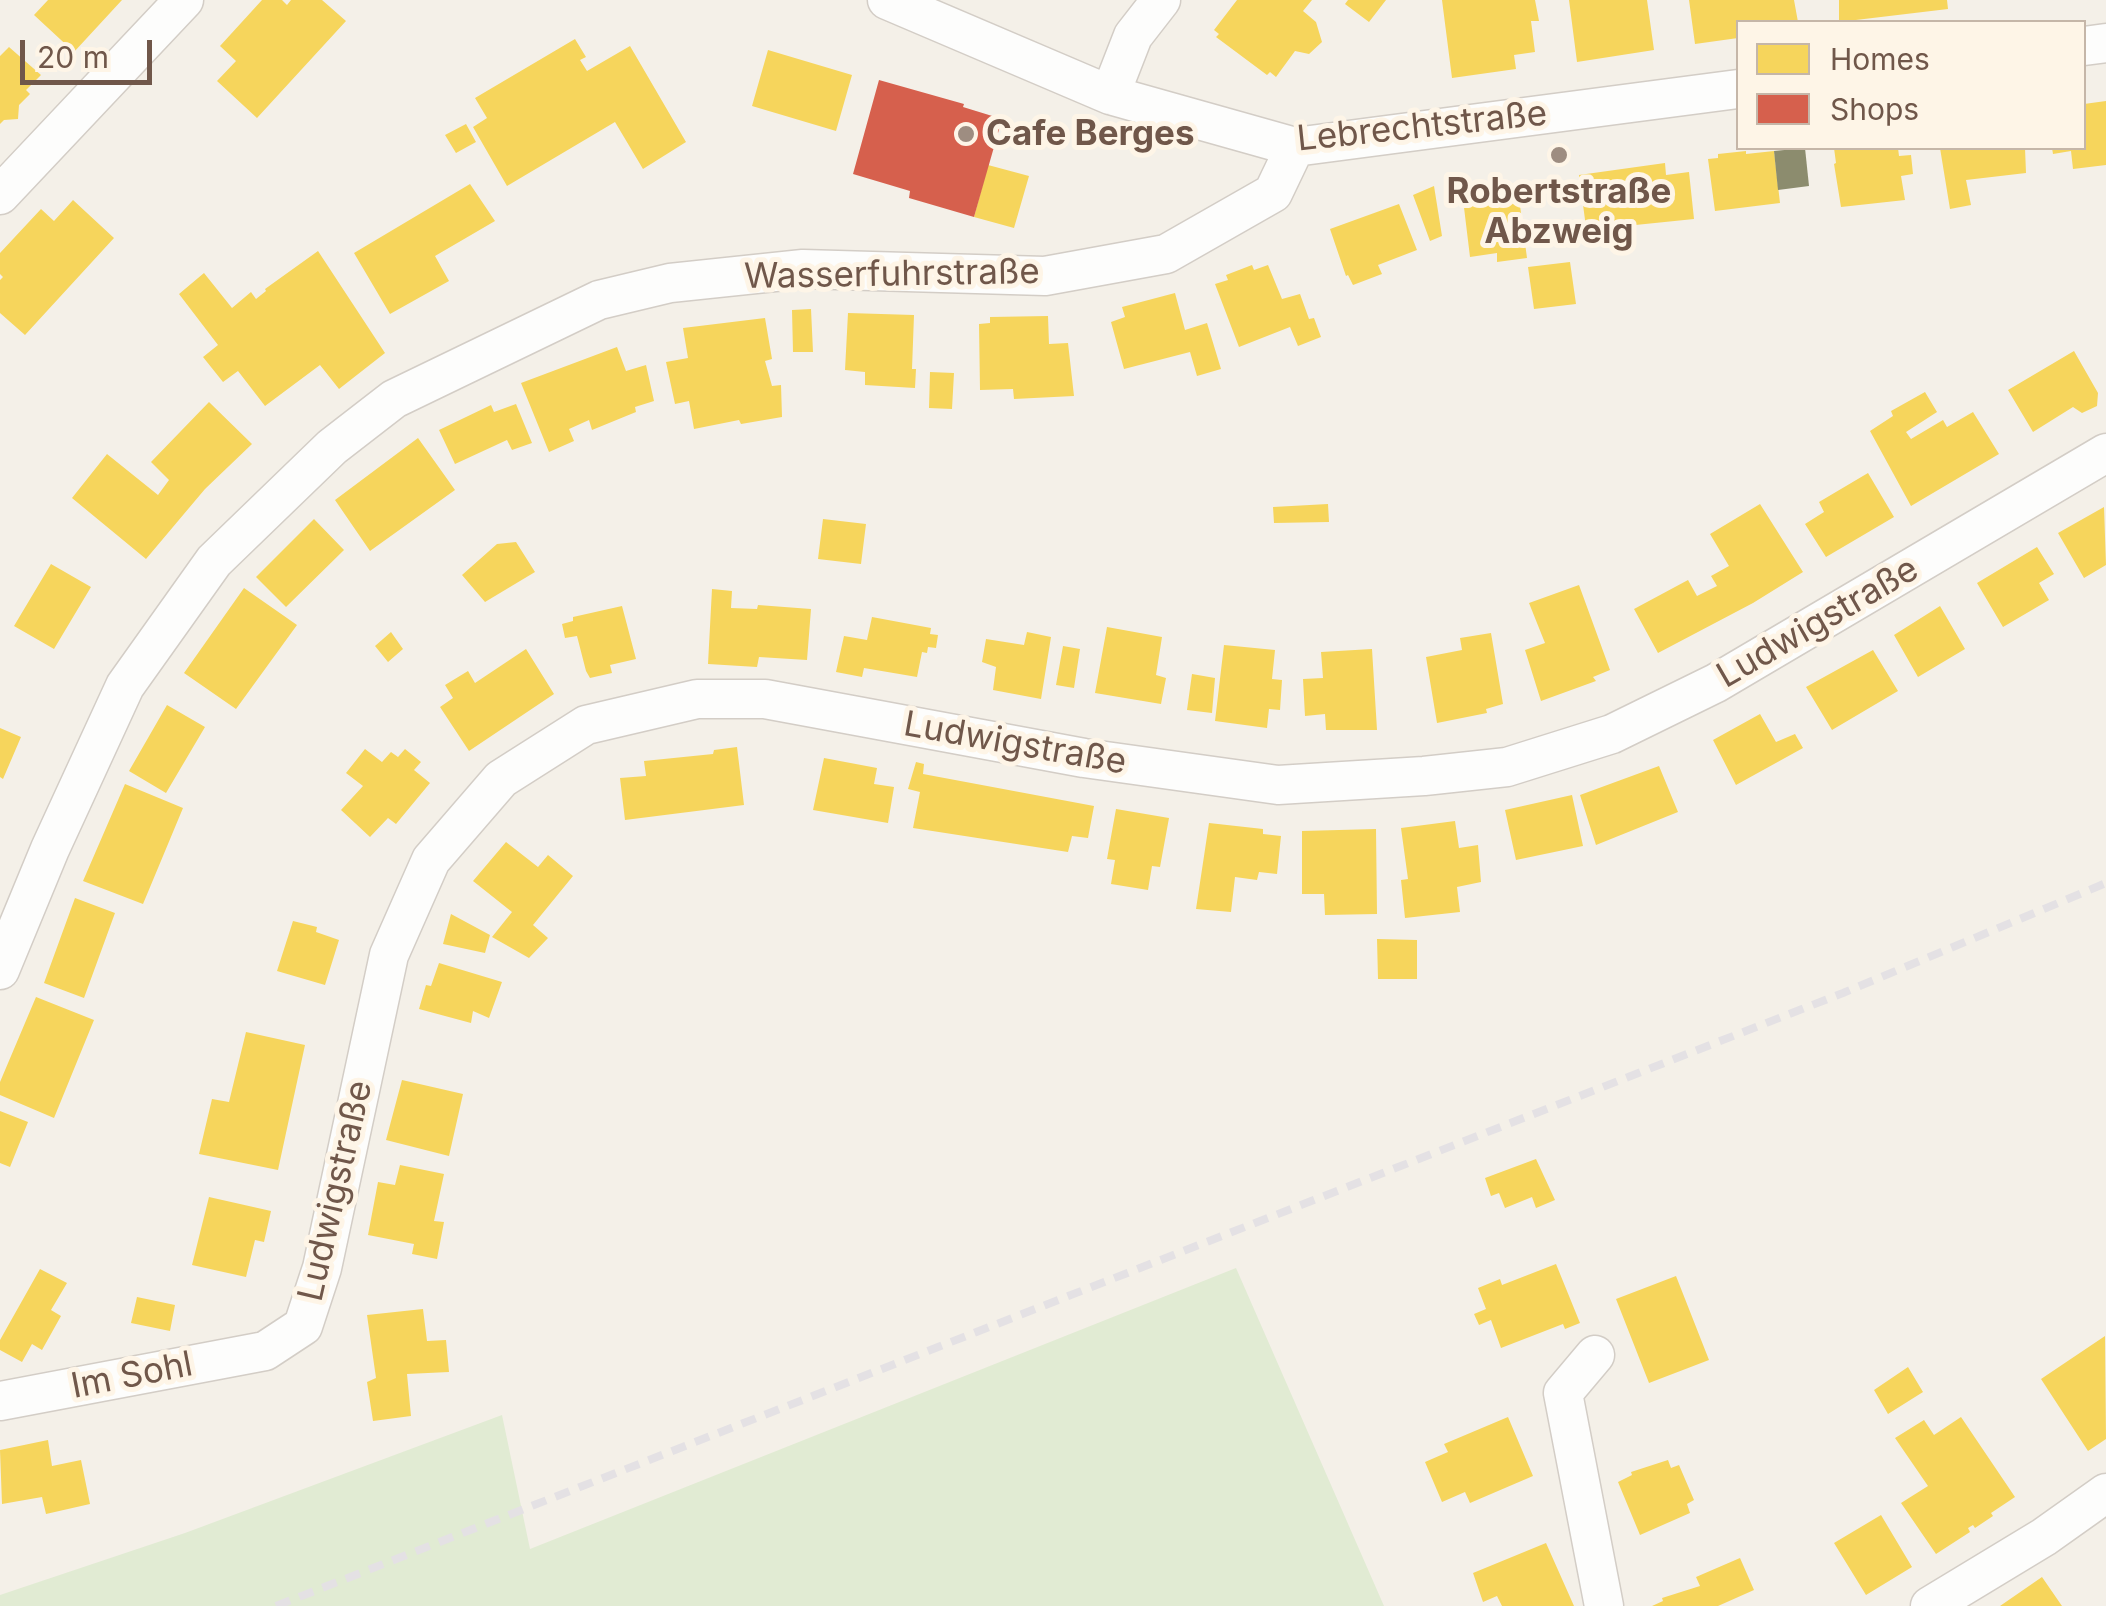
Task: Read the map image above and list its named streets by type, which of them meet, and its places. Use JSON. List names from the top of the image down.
{
  "streets": {
    "street": [
      "Lebrechtstraße",
      "Wasserfuhrstraße",
      "Ludwigstraße",
      "Im Sohl"
    ]
  },
  "crossings": [
    ["Lebrechtstraße", "Wasserfuhrstraße"],
    ["Ludwigstraße", "Im Sohl"]
  ],
  "places": ["Cafe Berges", "Robertstraße Abzweig"],
  "legend": ["Homes", "Shops"],
  "scale_bar": "20 m"
}
